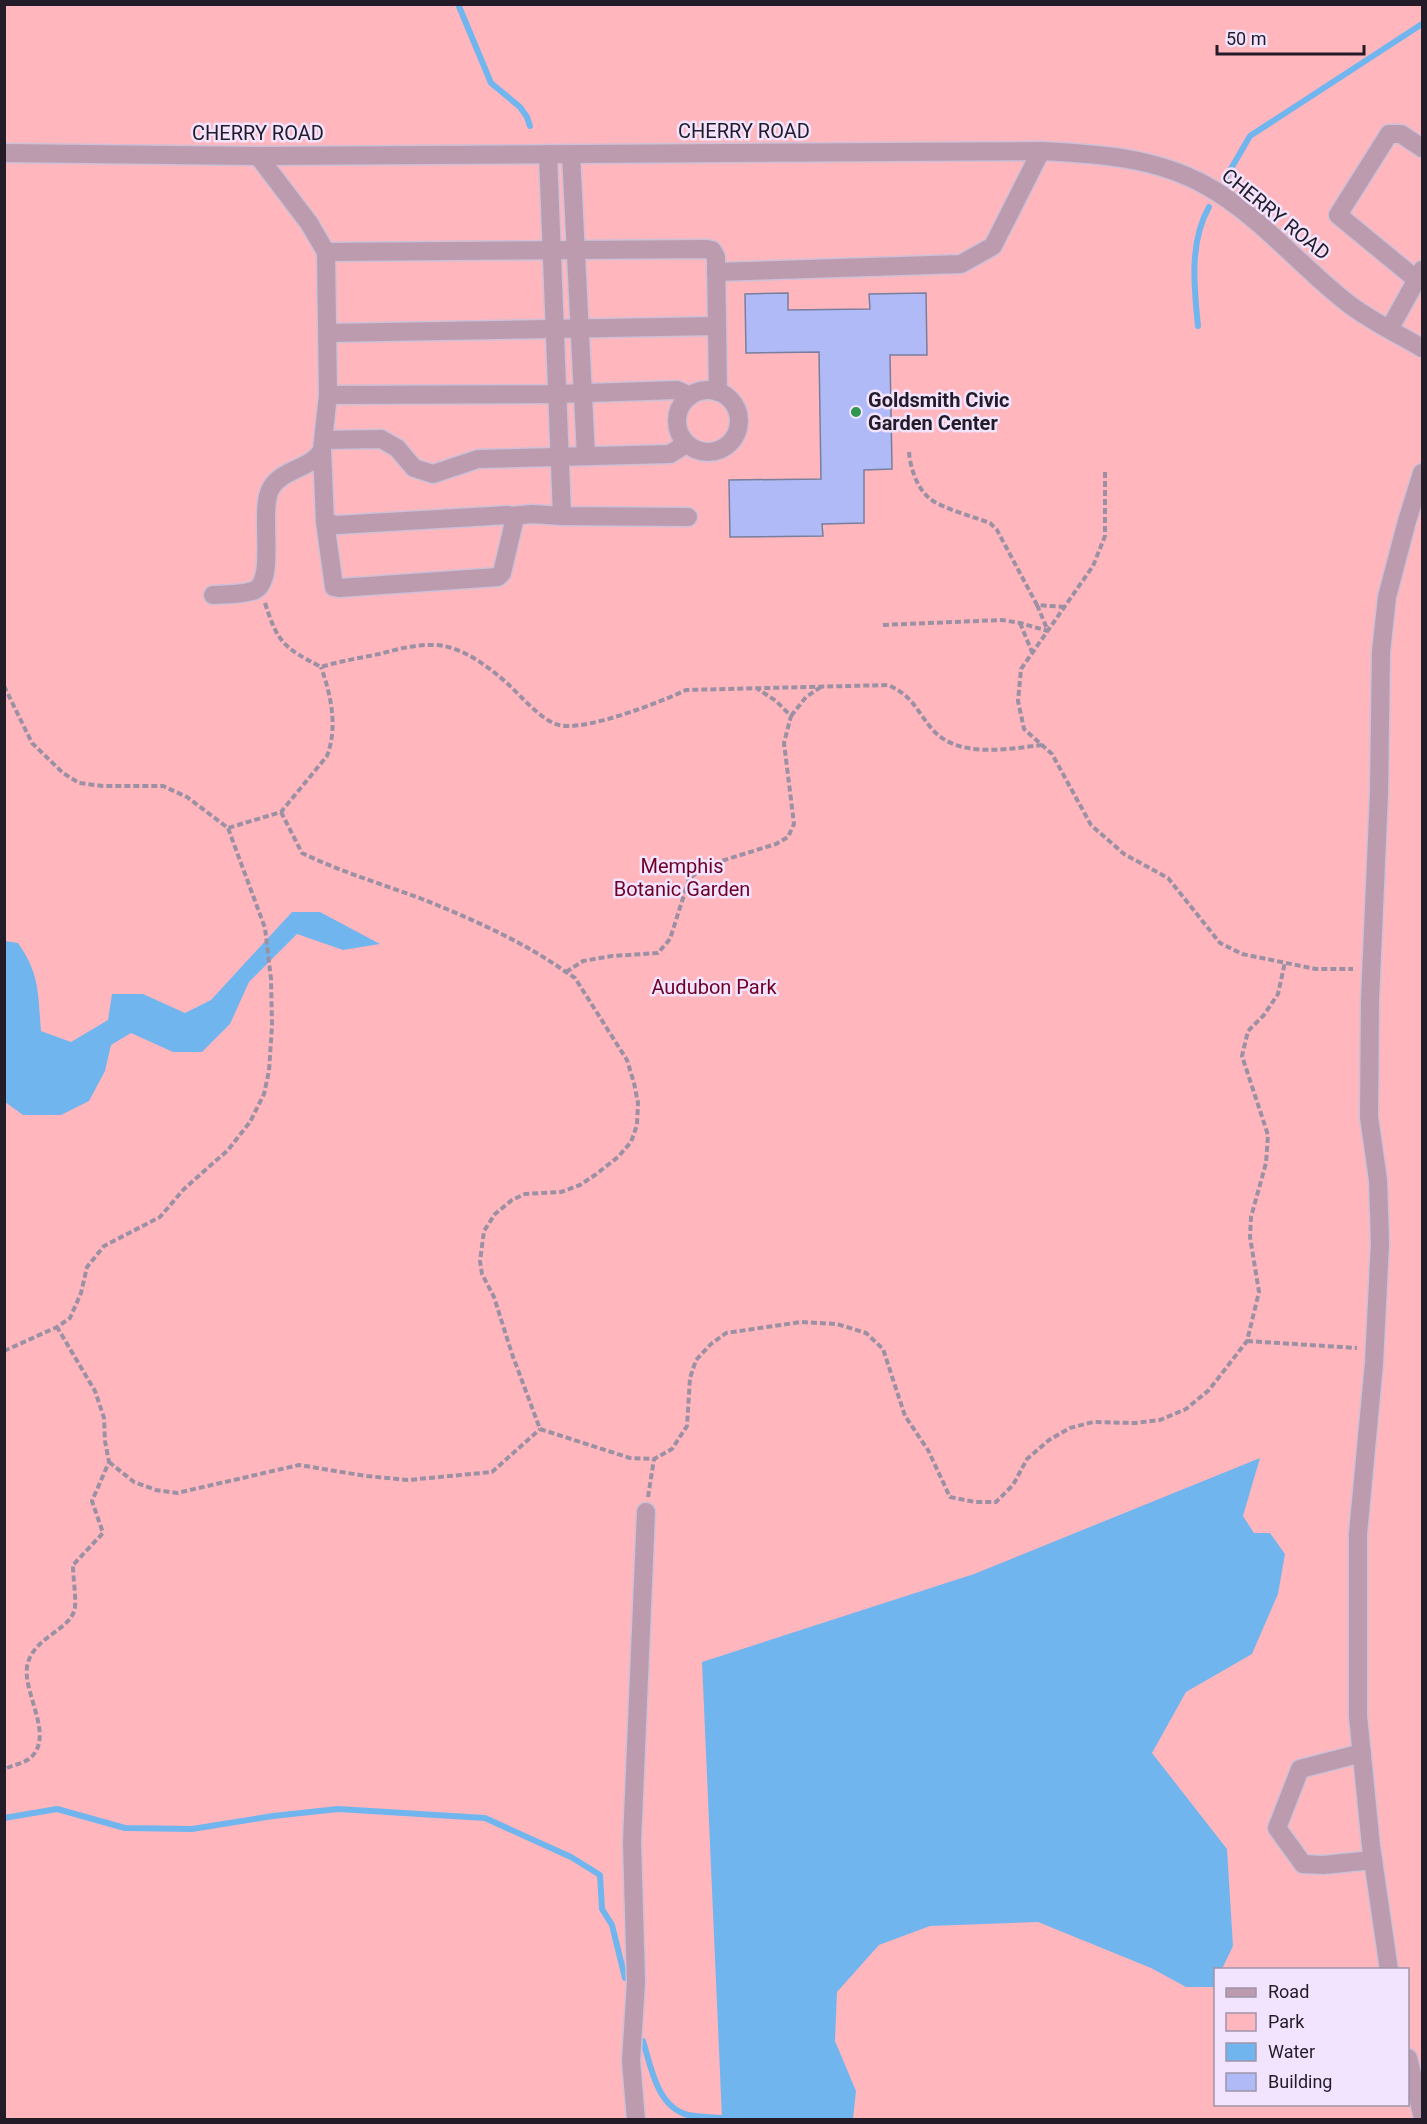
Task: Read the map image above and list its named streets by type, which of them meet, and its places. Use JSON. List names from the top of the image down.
{
  "streets": {
    "street": ["CHERRY ROAD"]
  },
  "parks": ["Memphis Botanic Garden", "Audubon Park"],
  "places": ["Goldsmith Civic Garden Center"],
  "legend": [
    "Road",
    "Park",
    "Water",
    "Building"
  ],
  "scale_bar": "50 m"
}
